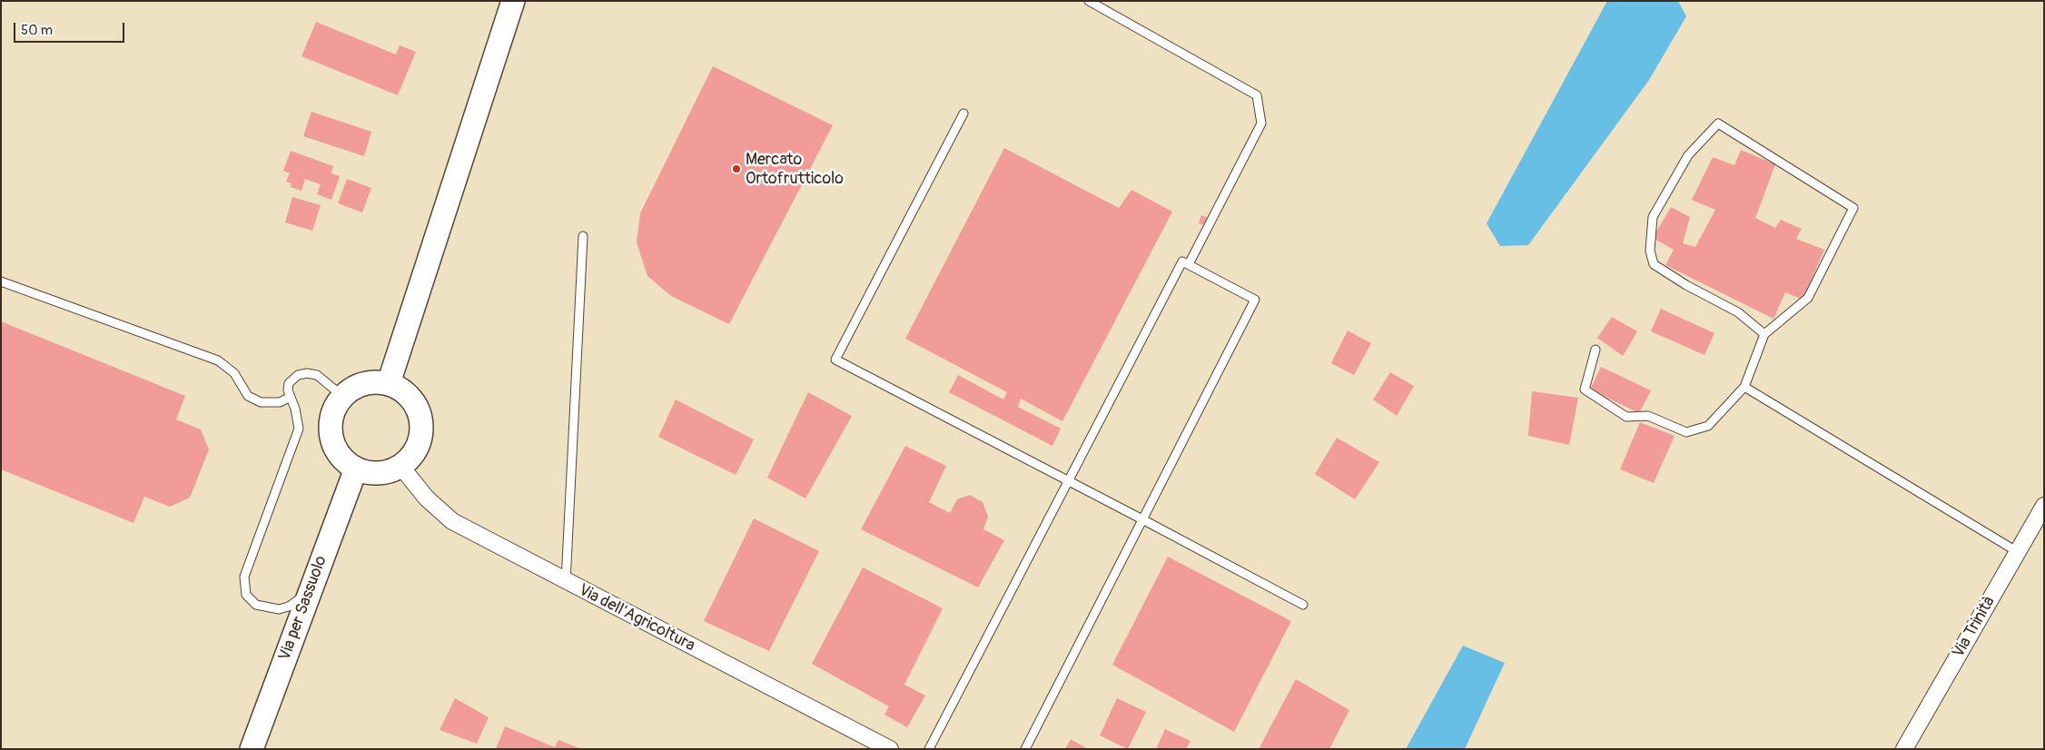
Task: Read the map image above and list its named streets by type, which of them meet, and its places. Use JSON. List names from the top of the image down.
{
  "streets": {
    "main road": ["Via per Sassuolo"],
    "street": ["Via dell'Agricoltura", "Via Trinità"]
  },
  "crossings": [
    ["Via per Sassuolo", "Via dell'Agricoltura"]
  ],
  "places": ["Mercato Ortofrutticolo"],
  "scale_bar": "50 m"
}
